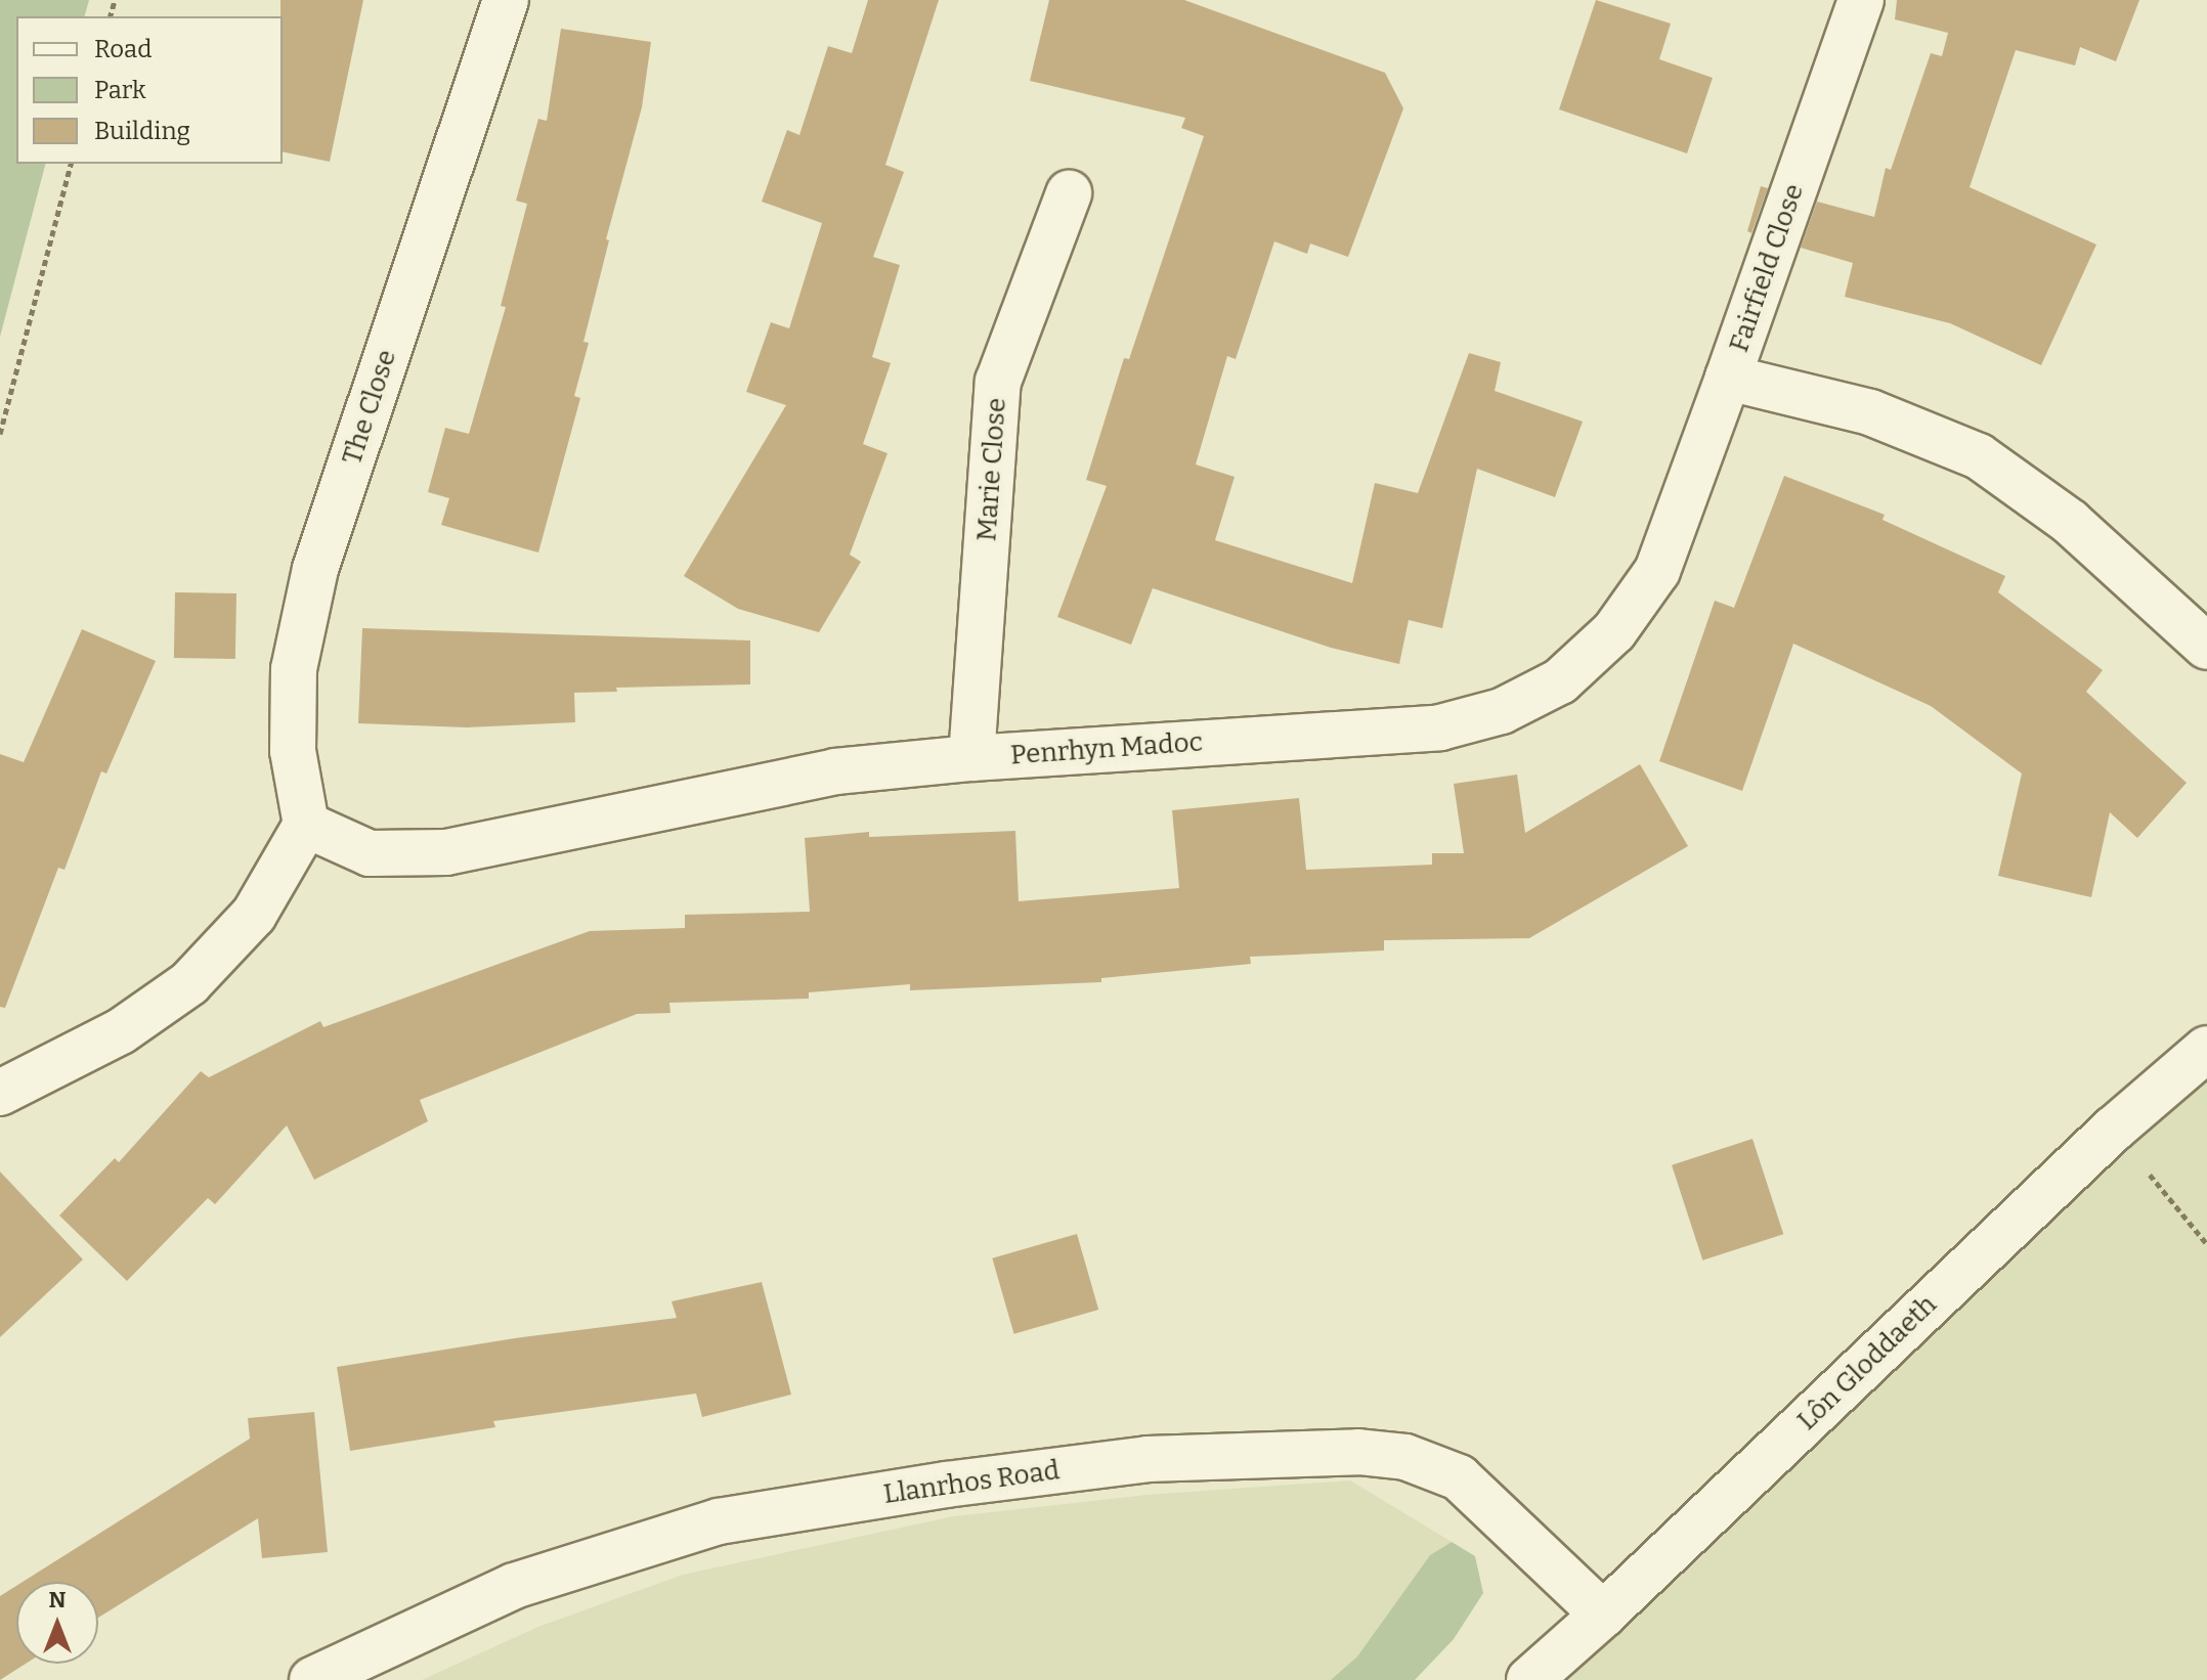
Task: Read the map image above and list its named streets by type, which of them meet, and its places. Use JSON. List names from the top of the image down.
{
  "streets": {
    "street": [
      "Fairfield Close",
      "The Close",
      "Marie Close",
      "Penrhyn Madoc",
      "Lôn Gloddaeth",
      "Llanrhos Road"
    ]
  },
  "crossings": [
    ["Fairfield Close", "Penrhyn Madoc"],
    ["The Close", "Penrhyn Madoc"],
    ["Marie Close", "Penrhyn Madoc"],
    ["Lôn Gloddaeth", "Llanrhos Road"]
  ],
  "legend": ["Road", "Park", "Building"],
  "north": "top"
}
